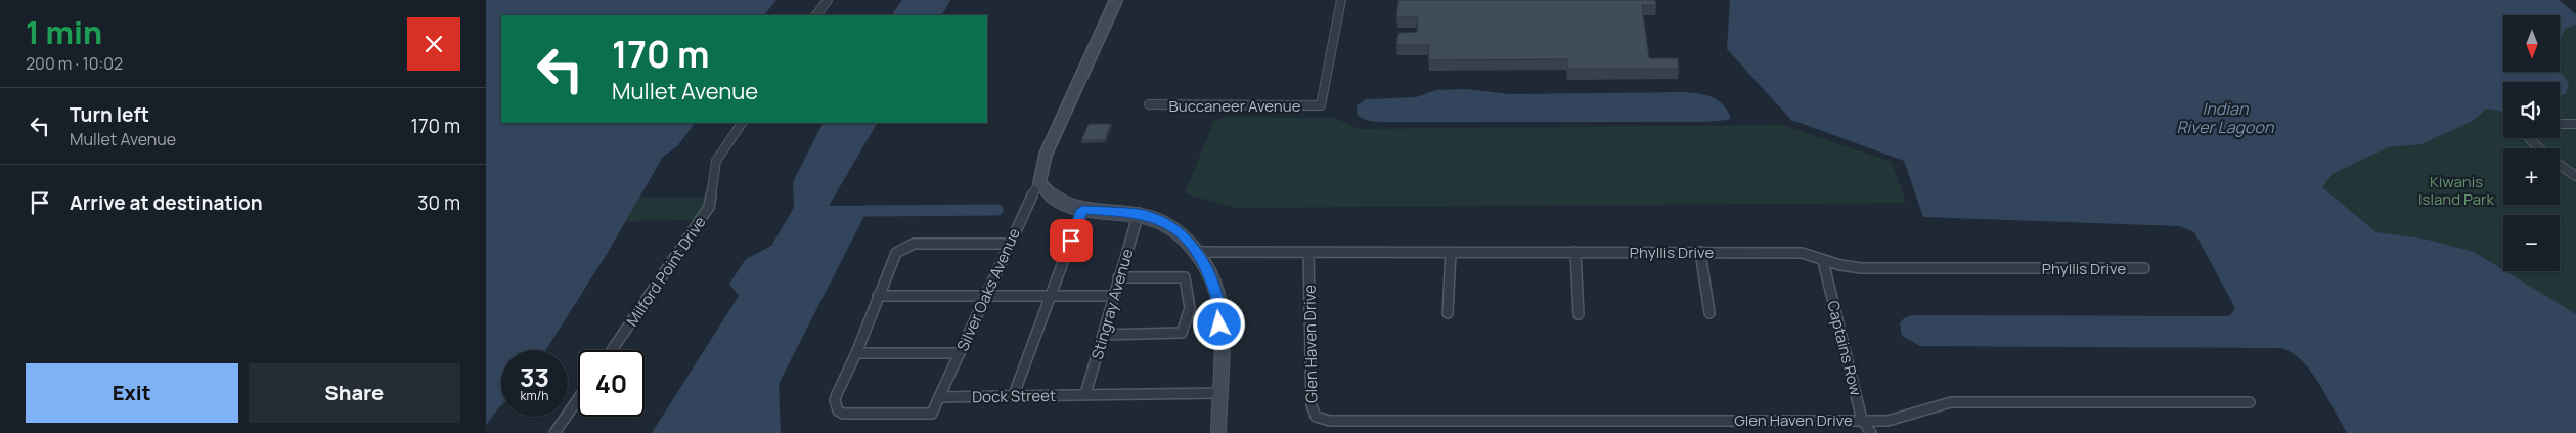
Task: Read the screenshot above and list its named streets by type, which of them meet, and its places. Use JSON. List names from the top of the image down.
{
  "streets": {
    "street": [
      "Buccaneer Avenue",
      "Phyllis Drive",
      "Milford Point Drive",
      "Silver Oaks Avenue",
      "Stingray Avenue",
      "Glen Haven Drive",
      "Captains Row",
      "Dock Street"
    ]
  },
  "crossings": [
    ["Phyllis Drive", "Glen Haven Drive"],
    ["Phyllis Drive", "Captains Row"],
    ["Silver Oaks Avenue", "Dock Street"],
    ["Stingray Avenue", "Dock Street"],
    ["Glen Haven Drive", "Captains Row"]
  ],
  "water": ["Indian River Lagoon"],
  "parks": ["Kiwanis Island Park"],
  "north": "bottom",
  "page": {
    "heading": ["1 min", "200 m · 10:02"],
    "map_buttons": ["+", "−"],
    "turn": ["170 m", "Mullet Avenue"],
    "list": [
      {
        "name": "Turn left",
        "note": "Mullet Avenue",
        "value": "170 m"
      },
      {
        "name": "Arrive at destination",
        "value": "30 m"
      }
    ],
    "speed": "33 km/h",
    "limit": "40",
    "buttons": ["Exit", "Share"]
  }
}
